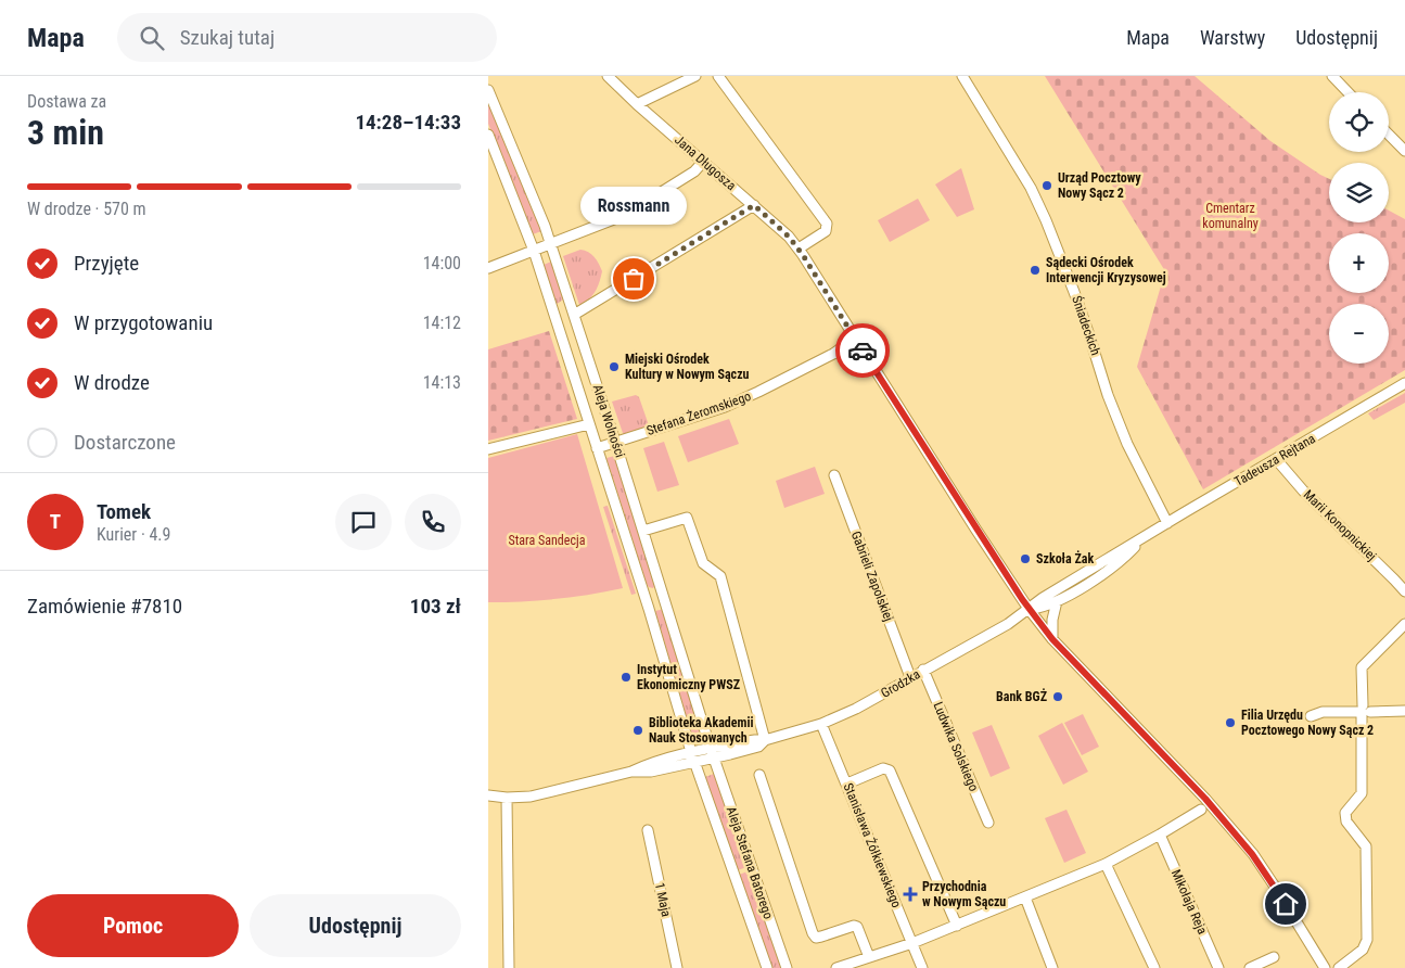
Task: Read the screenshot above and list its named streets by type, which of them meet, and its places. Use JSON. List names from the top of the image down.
{
  "streets": {
    "street": [
      "Jana Długosza",
      "Śniadeckich",
      "Stefana Żeromskiego",
      "Aleja Wolności",
      "Tadeusza Rejtana",
      "Marii Konopnickiej",
      "Gabrieli Zapolskiej",
      "Grodzka",
      "Ludwika Solskiego",
      "Stanisława Żółkiewskiego",
      "Aleja Stefana Batorego",
      "1 Maja",
      "Mikołaja Reja"
    ]
  },
  "crossings": [
    ["Jana Długosza", "Stefana Żeromskiego"],
    ["Jana Długosza", "Tadeusza Rejtana"],
    ["Jana Długosza", "Grodzka"],
    ["Śniadeckich", "Tadeusza Rejtana"],
    ["Stefana Żeromskiego", "Aleja Wolności"],
    ["Aleja Wolności", "Grodzka"],
    ["Aleja Wolności", "Aleja Stefana Batorego"],
    ["Tadeusza Rejtana", "Marii Konopnickiej"],
    ["Tadeusza Rejtana", "Grodzka"],
    ["Gabrieli Zapolskiej", "Grodzka"],
    ["Grodzka", "Ludwika Solskiego"],
    ["Grodzka", "Stanisława Żółkiewskiego"],
    ["Grodzka", "Aleja Stefana Batorego"]
  ],
  "parks": ["Cmentarz komunalny", "Stara Sandecja"],
  "places": {
    "other": [
      "Urząd Pocztowy Nowy Sącz 2",
      "Sądecki Ośrodek Interwencji Kryzysowej",
      "Rossmann",
      "Miejski Ośrodek Kultury w Nowym Sączu",
      "Szkoła Żak",
      "Instytut Ekonomiczny PWSZ",
      "Bank BGŻ",
      "Filia Urzędu Pocztowego Nowy Sącz 2",
      "Biblioteka Akademii Nauk Stosowanych"
    ],
    "health": ["Przychodnia w Nowym Sączu"]
  },
  "page": {
    "header": "Mapa",
    "search": "Szukaj tutaj",
    "nav": ["Mapa", "Warstwy", "Udostępnij"],
    "heading": ["3 min", "Dostawa za", "14:28–14:33"],
    "panel": [
      "Tomek",
      "Kurier · 4.9",
      "Zamówienie #7810",
      "103 zł"
    ],
    "map_buttons": ["+", "−"],
    "bar": "W drodze · 570 m",
    "bubble": "Rossmann",
    "list": [
      ["Przyjęte", "14:00"],
      ["W przygotowaniu", "14:12"],
      ["W drodze", "14:13"],
      "Dostarczone"
    ],
    "round": "T",
    "buttons": ["Pomoc", "Udostępnij"]
  }
}
